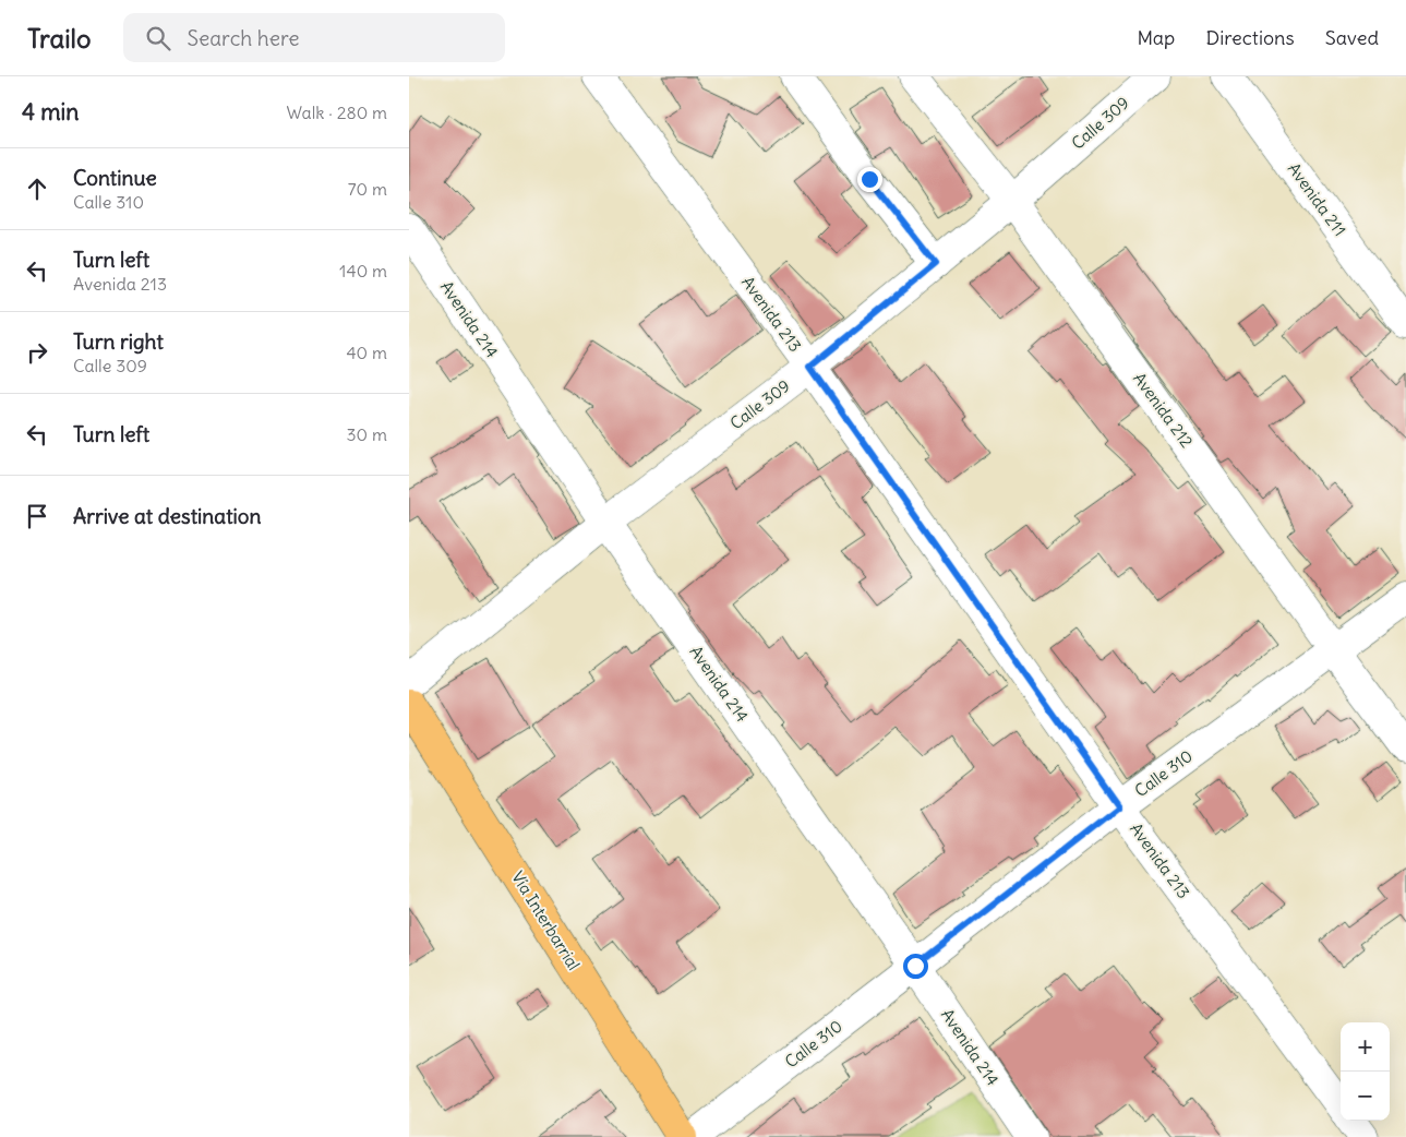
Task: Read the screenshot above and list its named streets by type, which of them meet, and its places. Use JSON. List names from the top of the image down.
{
  "streets": {
    "main road": ["Vía Interbarrial"],
    "street": [
      "Calle 309",
      "Avenida 211",
      "Avenida 213",
      "Avenida 214",
      "Avenida 212",
      "Calle 310"
    ]
  },
  "crossings": [
    ["Calle 309", "Avenida 213"],
    ["Calle 309", "Avenida 214"],
    ["Calle 309", "Avenida 212"],
    ["Avenida 213", "Calle 310"],
    ["Avenida 214", "Calle 310"],
    ["Avenida 212", "Calle 310"]
  ],
  "page": {
    "header": "Trailo",
    "search": "Search here",
    "nav": ["Map", "Directions", "Saved"],
    "heading": ["4 min", "Walk · 280 m"],
    "list": [
      ["Continue", "Calle 310", "70 m"],
      ["Turn left", "Avenida 213", "140 m"],
      ["Turn right", "Calle 309", "40 m"],
      ["Turn left", "30 m"],
      "Arrive at destination"
    ],
    "map_buttons": ["+", "−"]
  }
}
